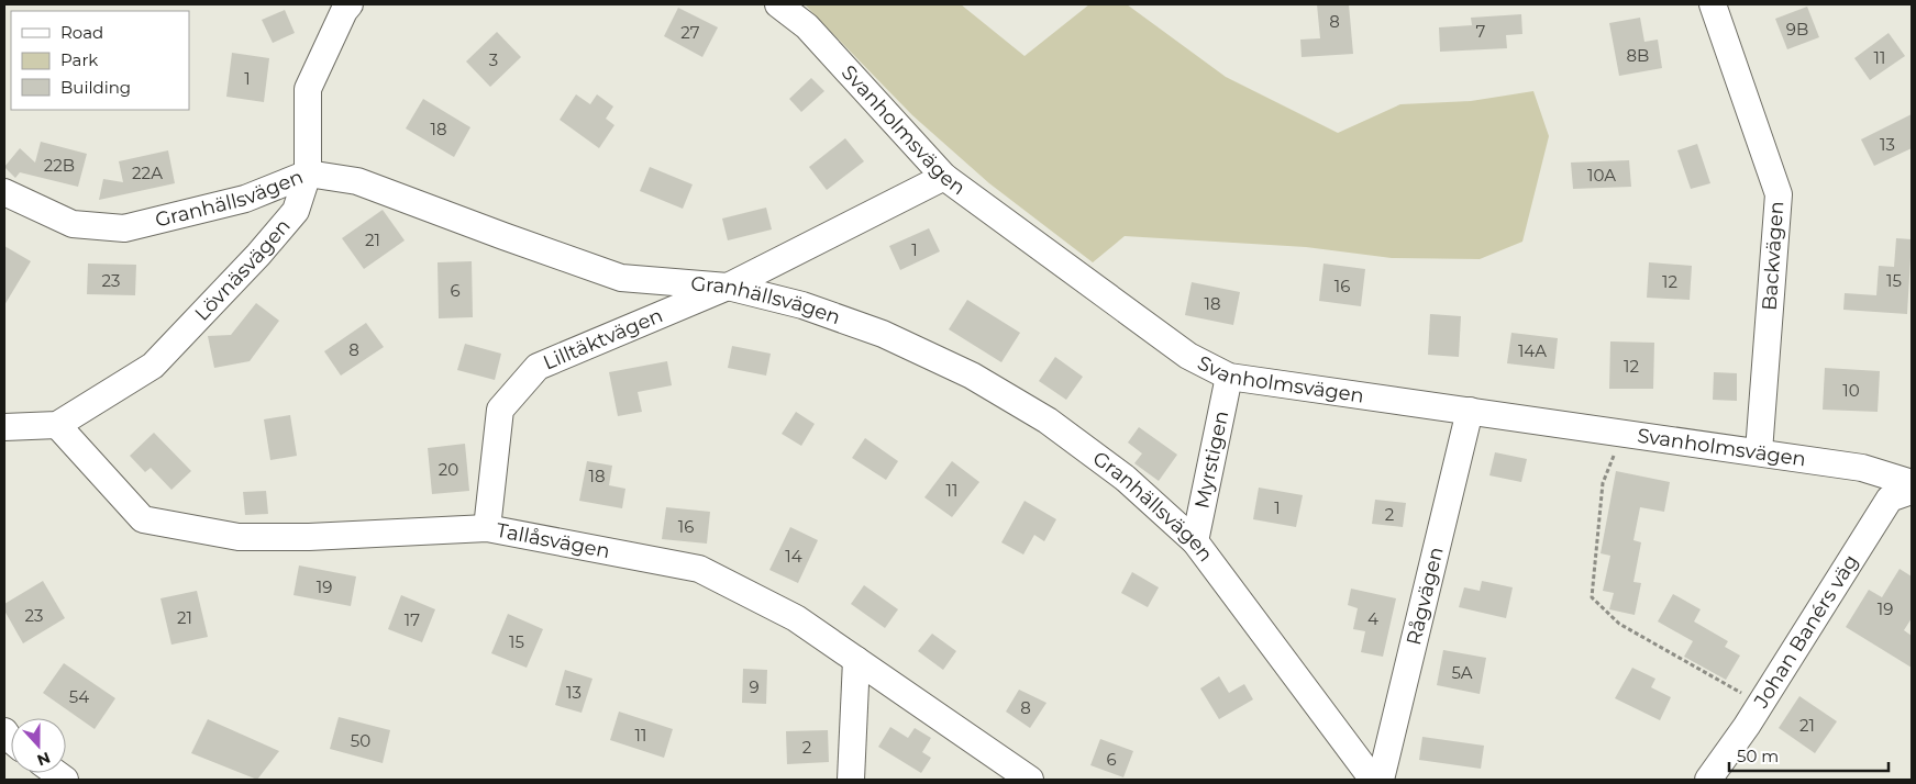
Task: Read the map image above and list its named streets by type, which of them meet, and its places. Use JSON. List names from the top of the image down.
{
  "streets": {
    "street": [
      "Svanholmsvägen",
      "Granhällsvägen",
      "Backvägen",
      "Lövnäsvägen",
      "Lilltäktvägen",
      "Myrstigen",
      "Tallåsvägen",
      "Rågvägen",
      "Johan Banérs väg"
    ]
  },
  "crossings": [
    ["Svanholmsvägen", "Backvägen"],
    ["Svanholmsvägen", "Lilltäktvägen"],
    ["Svanholmsvägen", "Myrstigen"],
    ["Svanholmsvägen", "Rågvägen"],
    ["Granhällsvägen", "Lövnäsvägen"],
    ["Granhällsvägen", "Lilltäktvägen"],
    ["Granhällsvägen", "Myrstigen"],
    ["Lövnäsvägen", "Tallåsvägen"],
    ["Lilltäktvägen", "Tallåsvägen"]
  ],
  "house_numbers": [
    "8",
    "9B",
    "7",
    "27",
    "8B",
    "11",
    "3",
    "1",
    "18",
    "13",
    "22B",
    "22A",
    "10A",
    "21",
    "1",
    "23",
    "15",
    "12",
    "16",
    "6",
    "18",
    "8",
    "14A",
    "12",
    "10",
    "20",
    "18",
    "11",
    "1",
    "2",
    "16",
    "14",
    "19",
    "19",
    "23",
    "21",
    "4",
    "17",
    "15",
    "5A",
    "9",
    "13",
    "54",
    "8",
    "21",
    "11",
    "50",
    "2",
    "6"
  ],
  "legend": ["Road", "Park", "Building"],
  "scale_bar": "50 m",
  "north": "bottom"
}
